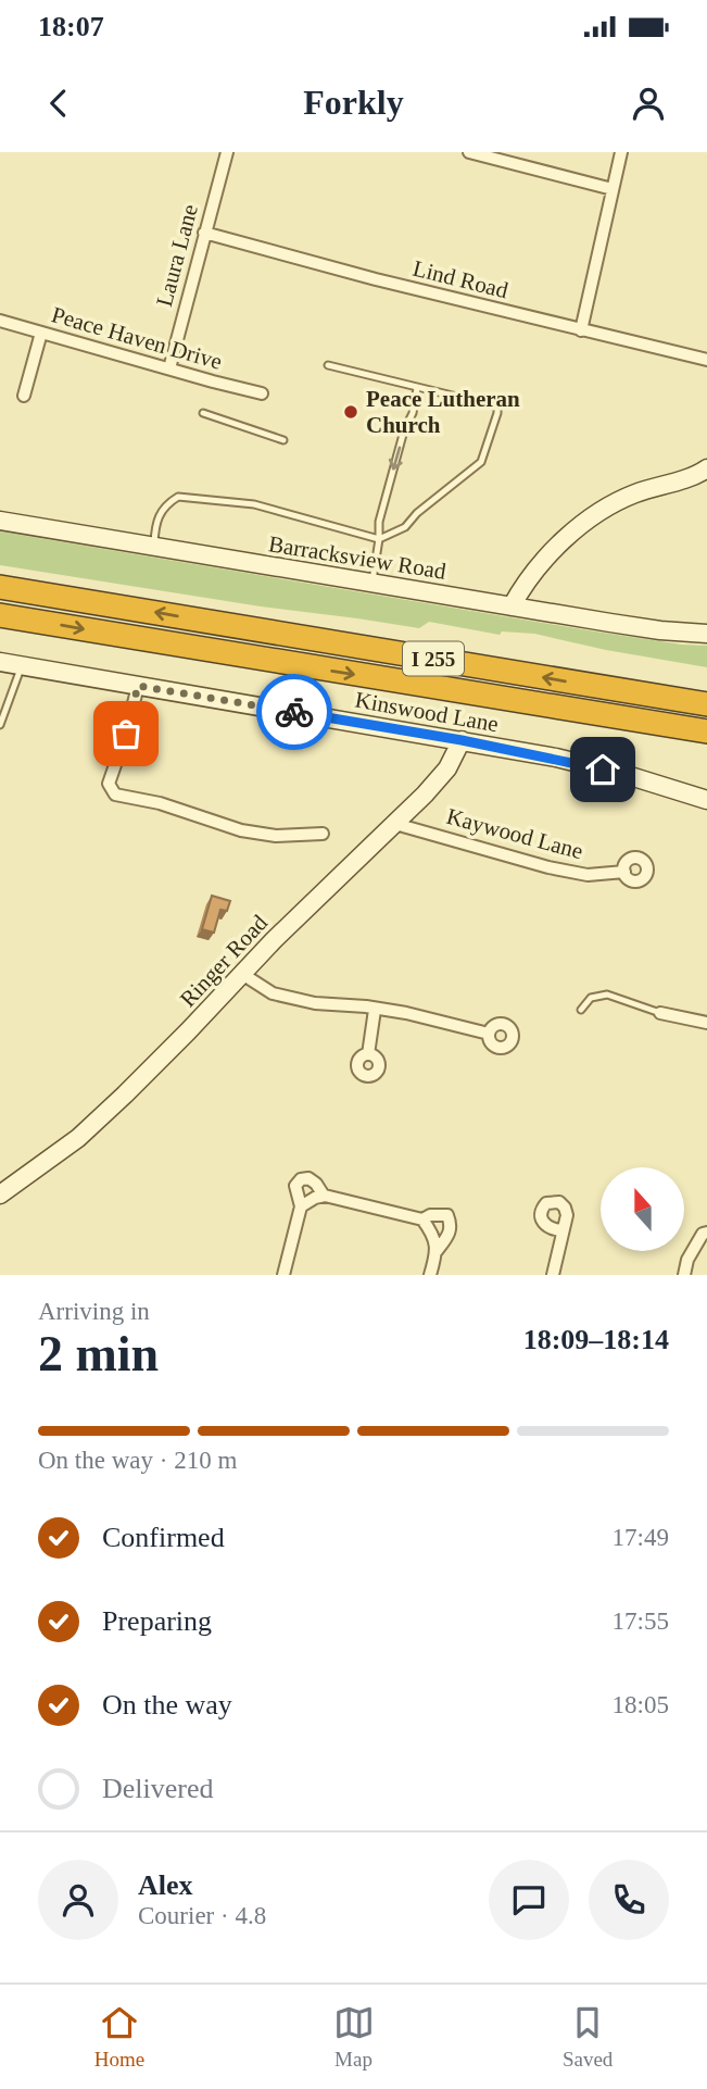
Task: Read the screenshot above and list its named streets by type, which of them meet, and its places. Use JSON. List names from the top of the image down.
{
  "streets": {
    "highway": ["I 255"],
    "street": [
      "Laura Lane",
      "Lind Road",
      "Peace Haven Drive",
      "Barracksview Road",
      "Kinswood Lane",
      "Kaywood Lane",
      "Ringer Road"
    ]
  },
  "crossings": [
    ["Laura Lane", "Lind Road"],
    ["Laura Lane", "Peace Haven Drive"],
    ["Kinswood Lane", "Ringer Road"],
    ["Kaywood Lane", "Ringer Road"]
  ],
  "places": ["Peace Lutheran Church"],
  "north": "top",
  "page": {
    "status": "18:07",
    "header": "Forkly",
    "heading": ["2 min", "Arriving in", "18:09–18:14"],
    "panel": ["Alex", "Courier · 4.8"],
    "bar": "On the way · 210 m",
    "list": [
      ["Confirmed", "17:49"],
      ["Preparing", "17:55"],
      ["On the way", "18:05"],
      "Delivered"
    ],
    "tabs": ["Home", "Map", "Saved"]
  }
}
